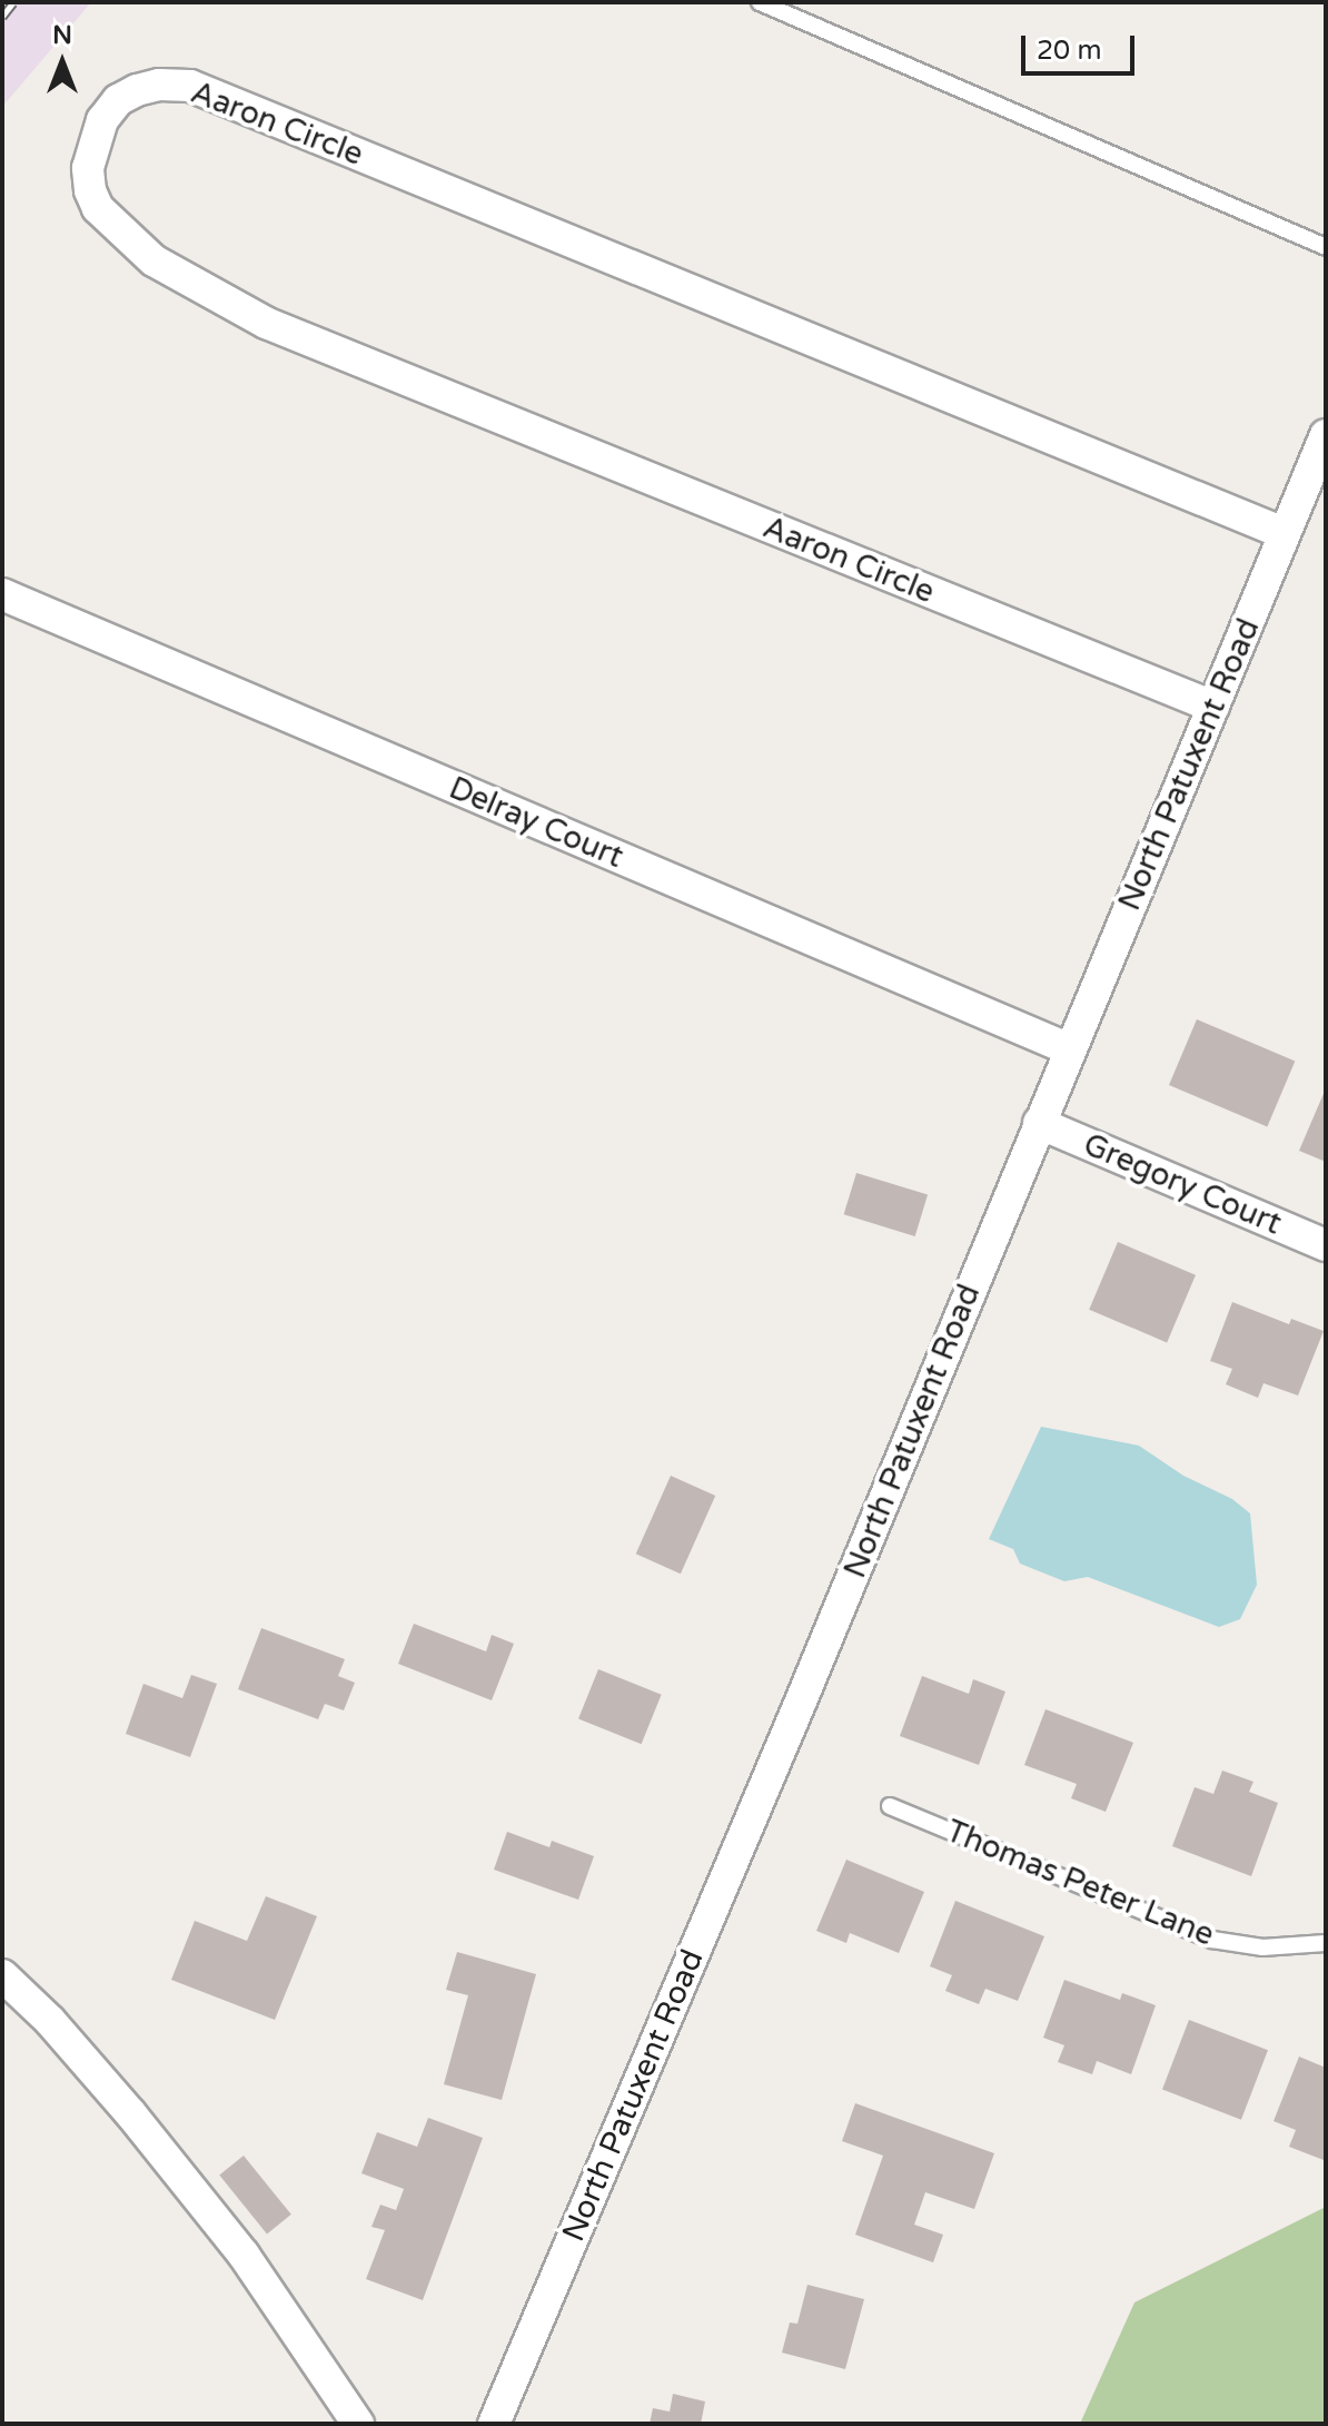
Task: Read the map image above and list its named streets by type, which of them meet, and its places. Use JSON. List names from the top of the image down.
{
  "streets": {
    "street": [
      "Aaron Circle",
      "North Patuxent Road",
      "Delray Court",
      "Gregory Court"
    ],
    "lane": ["Thomas Peter Lane"]
  },
  "crossings": [
    ["Aaron Circle", "North Patuxent Road"],
    ["North Patuxent Road", "Delray Court"],
    ["North Patuxent Road", "Gregory Court"]
  ],
  "scale_bar": "20 m",
  "north": "top"
}
